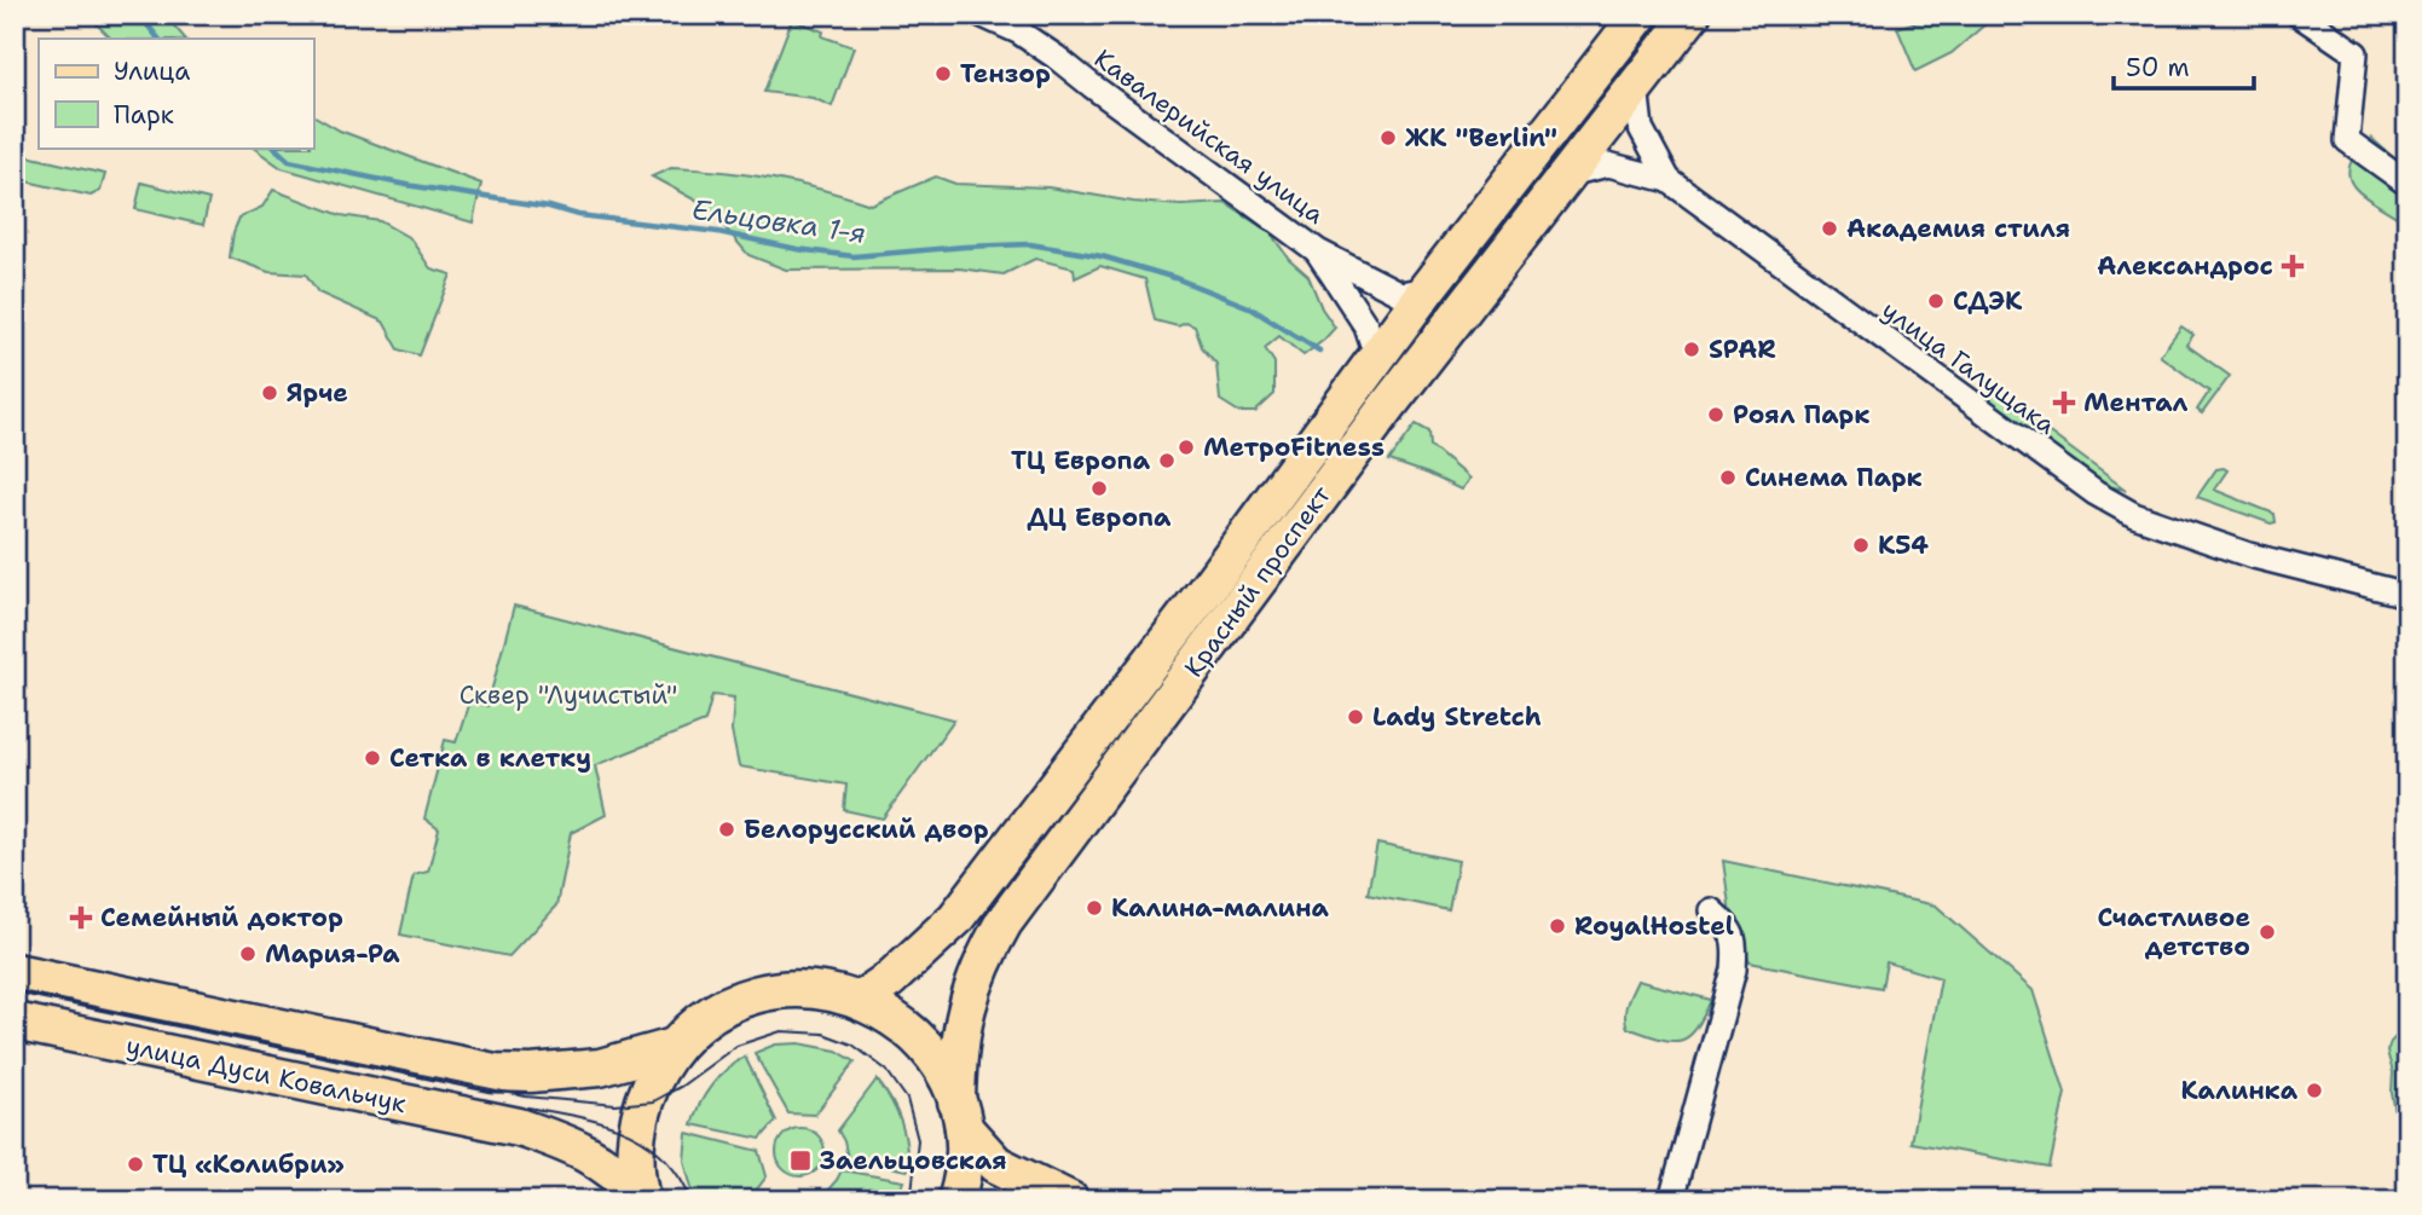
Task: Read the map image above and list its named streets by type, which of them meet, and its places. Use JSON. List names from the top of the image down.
{
  "streets": {
    "main road": ["Красный проспект", "улица Дуси Ковальчук"],
    "street": ["Кавалерийская улица", "улица Галущака"]
  },
  "water": ["Ельцовка 1-я"],
  "parks": ["Сквер \"Лучистый\""],
  "places": {
    "other": [
      "Тензор",
      "ЖК \"Berlin\"",
      "Академия стиля",
      "СДЭК",
      "SPAR",
      "Ярче",
      "Роял Парк",
      "МетроFitness",
      "ТЦ Европа",
      "Синема Парк",
      "ДЦ Европа",
      "К54",
      "Lady Stretch",
      "Сетка в клетку",
      "Белорусский двор",
      "Калина-малина",
      "RoyalHostel",
      "Счастливое детство",
      "Мария-Ра",
      "Калинка",
      "ТЦ «Колибри»"
    ],
    "health": ["Александрос", "Ментал", "Семейный доктор"],
    "transit": ["Заельцовская"]
  },
  "legend": ["Улица", "Парк"],
  "scale_bar": "50 m"
}
